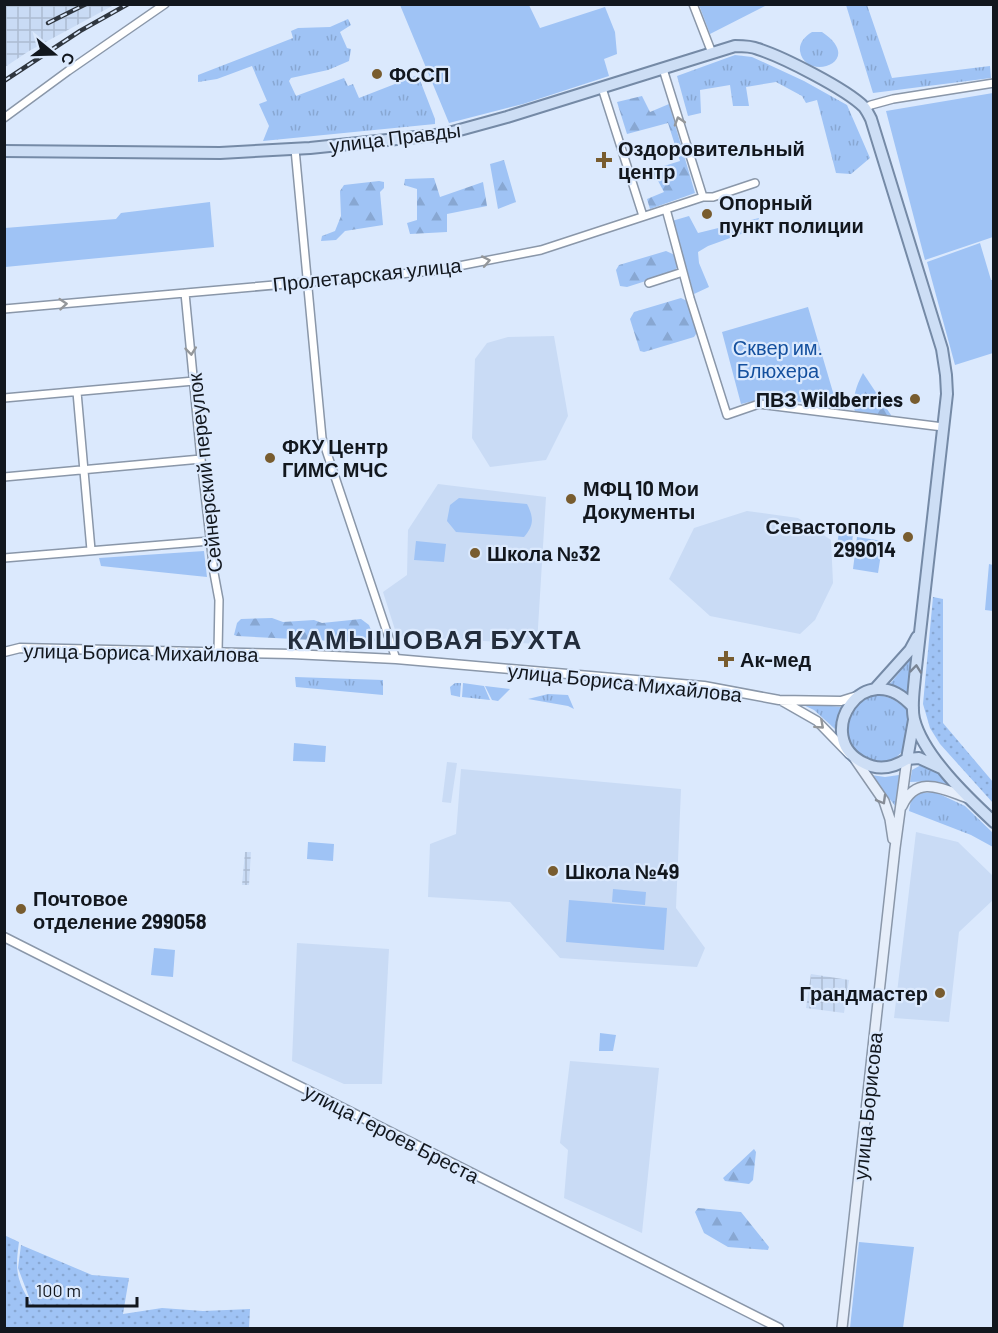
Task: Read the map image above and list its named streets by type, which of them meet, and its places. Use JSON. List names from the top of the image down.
{
  "streets": {
    "main road": ["улица Правды", "улица Борисова"],
    "street": [
      "Пролетарская улица",
      "Сейнерский переулок",
      "улица Бориса Михайлова",
      "улица Героев Бреста"
    ]
  },
  "crossings": [
    ["Пролетарская улица", "Сейнерский переулок"],
    ["Сейнерский переулок", "улица Бориса Михайлова"],
    ["улица Бориса Михайлова", "улица Борисова"]
  ],
  "one_way": ["Пролетарская улица"],
  "districts": ["КАМЫШОВАЯ БУХТА"],
  "parks": ["Сквер им. Блюхера"],
  "places": {
    "other": [
      "ФССП",
      "Опорный пункт полиции",
      "ПВЗ Wildberries",
      "ФКУ Центр ГИМС МЧС",
      "МФЦ 10 Мои Документы",
      "Севастополь 299014",
      "Школа №32",
      "Школа №49",
      "Почтовое отделение 299058",
      "Грандмастер"
    ],
    "health": ["Оздоровительный центр", "Ак-мед"]
  },
  "scale_bar": "100 m",
  "north": "right"
}
